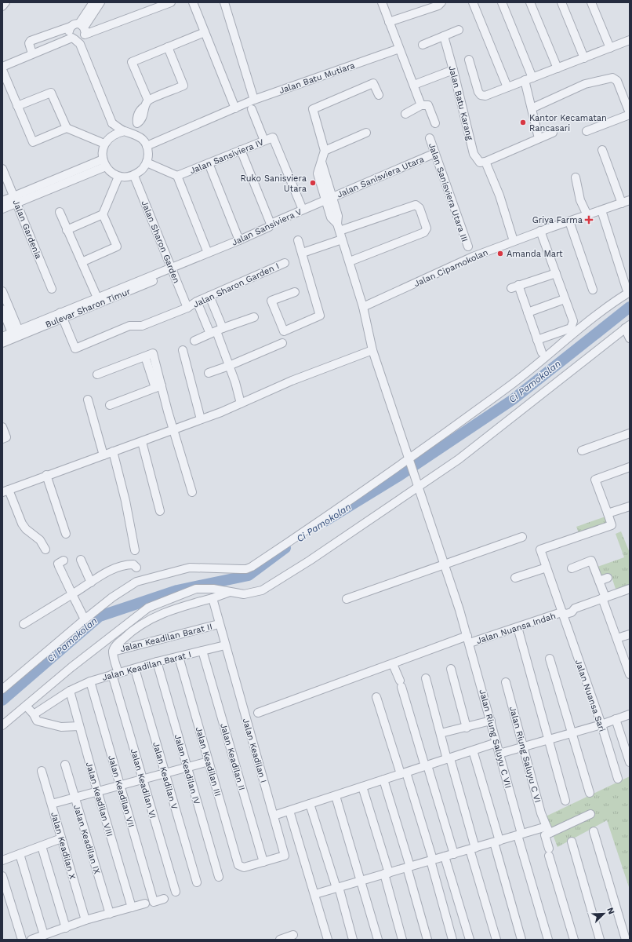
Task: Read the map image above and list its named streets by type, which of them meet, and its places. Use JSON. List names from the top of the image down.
{
  "streets": {
    "street": [
      "Jalan Batu Mutiara",
      "Jalan Batu Karang",
      "Jalan Sansiviera IV",
      "Jalan Sanisviera Utara",
      "Jalan Sanisviera Utara III",
      "Jalan Sansiviera V",
      "Jalan Gardenia",
      "Jalan Sharon Garden",
      "Jalan Cipamokolan",
      "Jalan Sharon Garden I",
      "Bulevar Sharon Timur",
      "Jalan Nuansa Indah",
      "Jalan Keadilan Barat II",
      "Jalan Keadilan Barat I",
      "Jalan Nuansa Sari",
      "Jalan Riung Saluyu C VII",
      "Jalan Keadilan I",
      "Jalan Riung Saluyu C VI",
      "Jalan Keadilan II",
      "Jalan Keadilan III",
      "Jalan Keadilan IV",
      "Jalan Keadilan V",
      "Jalan Keadilan VI",
      "Jalan Keadilan VII",
      "Jalan Keadilan VIII",
      "Jalan Keadilan IX",
      "Jalan Keadilan X"
    ]
  },
  "crossings": [
    ["Jalan Batu Mutiara", "Jalan Sharon Garden"],
    ["Jalan Sansiviera IV", "Jalan Sansiviera V"],
    ["Jalan Sanisviera Utara", "Jalan Sanisviera Utara III"],
    ["Jalan Sanisviera Utara", "Jalan Sansiviera V"],
    ["Jalan Sanisviera Utara", "Jalan Riung Saluyu C VII"],
    ["Jalan Sansiviera V", "Jalan Sharon Garden"],
    ["Jalan Sansiviera V", "Bulevar Sharon Timur"],
    ["Jalan Sansiviera V", "Jalan Riung Saluyu C VII"],
    ["Jalan Sharon Garden", "Jalan Sharon Garden I"],
    ["Jalan Sharon Garden", "Bulevar Sharon Timur"],
    ["Jalan Cipamokolan", "Jalan Riung Saluyu C VII"],
    ["Jalan Sharon Garden I", "Bulevar Sharon Timur"],
    ["Jalan Nuansa Indah", "Jalan Nuansa Sari"],
    ["Jalan Nuansa Indah", "Jalan Riung Saluyu C VII"],
    ["Jalan Keadilan Barat II", "Jalan Keadilan I"],
    ["Jalan Keadilan Barat II", "Jalan Keadilan VI"],
    ["Jalan Keadilan Barat I", "Jalan Keadilan I"],
    ["Jalan Keadilan Barat I", "Jalan Keadilan II"],
    ["Jalan Keadilan Barat I", "Jalan Keadilan III"],
    ["Jalan Keadilan Barat I", "Jalan Keadilan IV"],
    ["Jalan Keadilan Barat I", "Jalan Keadilan V"],
    ["Jalan Keadilan Barat I", "Jalan Keadilan VI"],
    ["Jalan Keadilan Barat I", "Jalan Keadilan VII"],
    ["Jalan Keadilan Barat I", "Jalan Keadilan VIII"],
    ["Jalan Keadilan I", "Jalan Keadilan II"],
    ["Jalan Keadilan I", "Jalan Keadilan III"],
    ["Jalan Keadilan II", "Jalan Keadilan III"]
  ],
  "water": ["Ci Pamokolan"],
  "places": {
    "other": ["Kantor Kecamatan Rancasari", "Ruko Sanisviera Utara", "Amanda Mart"],
    "health": ["Griya Farma"]
  },
  "north": "top right"
}
